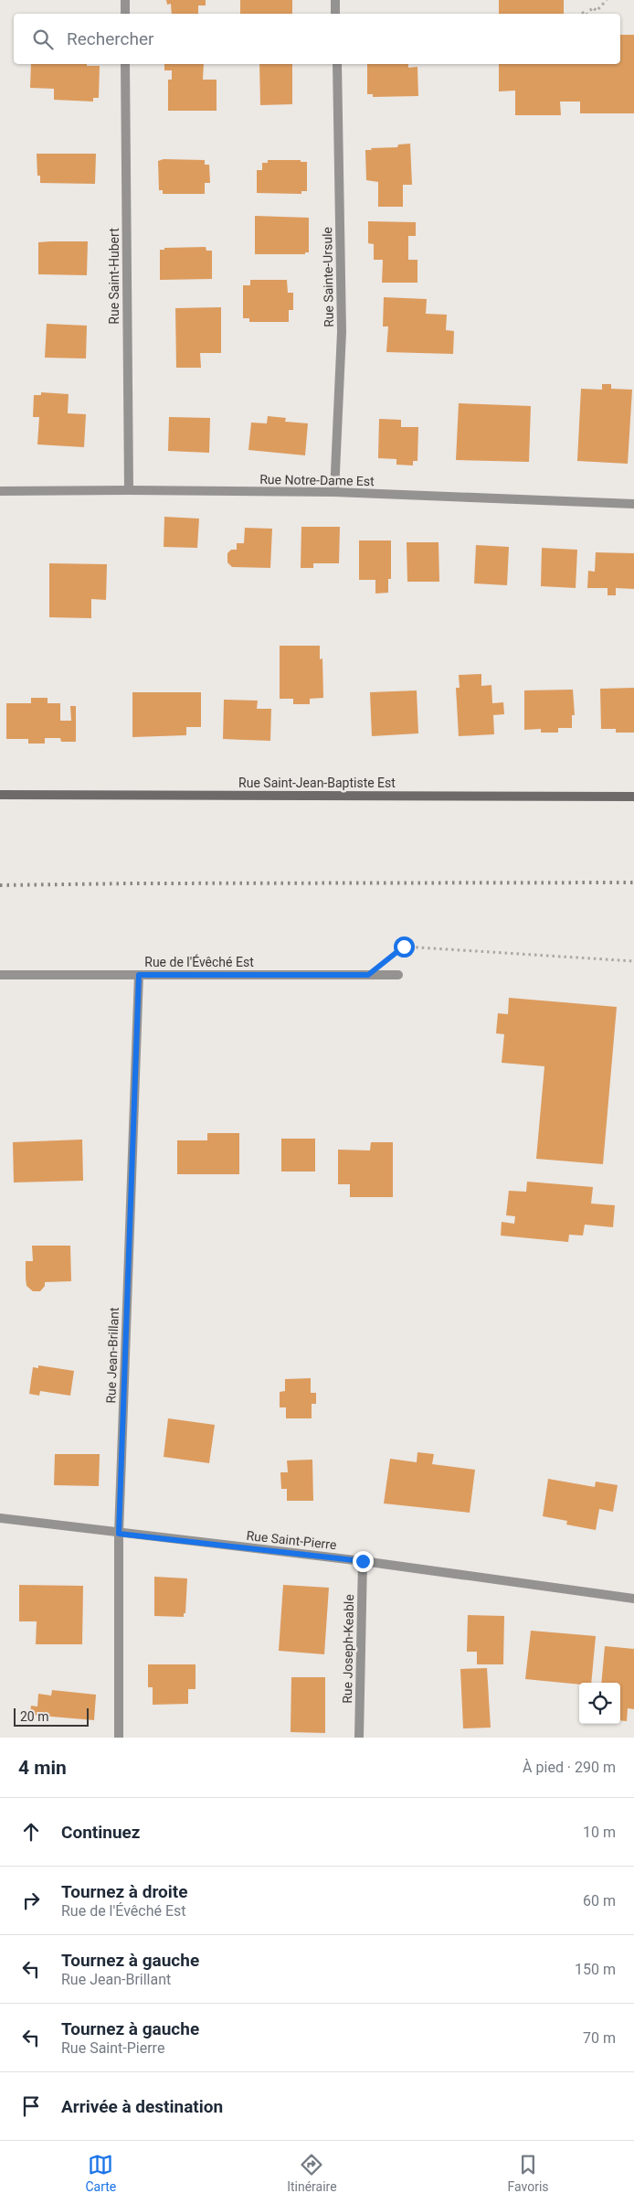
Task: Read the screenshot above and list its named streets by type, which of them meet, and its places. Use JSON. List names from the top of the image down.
{
  "streets": {
    "street": [
      "Rue Saint-Hubert",
      "Rue Sainte-Ursule",
      "Rue Notre-Dame Est",
      "Rue Saint-Jean-Baptiste Est",
      "Rue de l'Évêché Est",
      "Rue Jean-Brillant",
      "Rue Saint-Pierre",
      "Rue Joseph-Keable"
    ]
  },
  "crossings": [
    ["Rue Saint-Hubert", "Rue Notre-Dame Est"],
    ["Rue Sainte-Ursule", "Rue Notre-Dame Est"],
    ["Rue de l'Évêché Est", "Rue Jean-Brillant"],
    ["Rue Jean-Brillant", "Rue Saint-Pierre"],
    ["Rue Saint-Pierre", "Rue Joseph-Keable"]
  ],
  "scale_bar": "20 m",
  "page": {
    "search": "Rechercher",
    "scale": "20 m",
    "heading": ["4 min", "À pied · 290 m"],
    "list": [
      ["Continuez", "10 m"],
      ["Tournez à droite", "Rue de l'Évêché Est", "60 m"],
      ["Tournez à gauche", "Rue Jean-Brillant", "150 m"],
      ["Tournez à gauche", "Rue Saint-Pierre", "70 m"],
      "Arrivée à destination"
    ],
    "nav": ["Carte", "Itinéraire", "Favoris"]
  }
}
